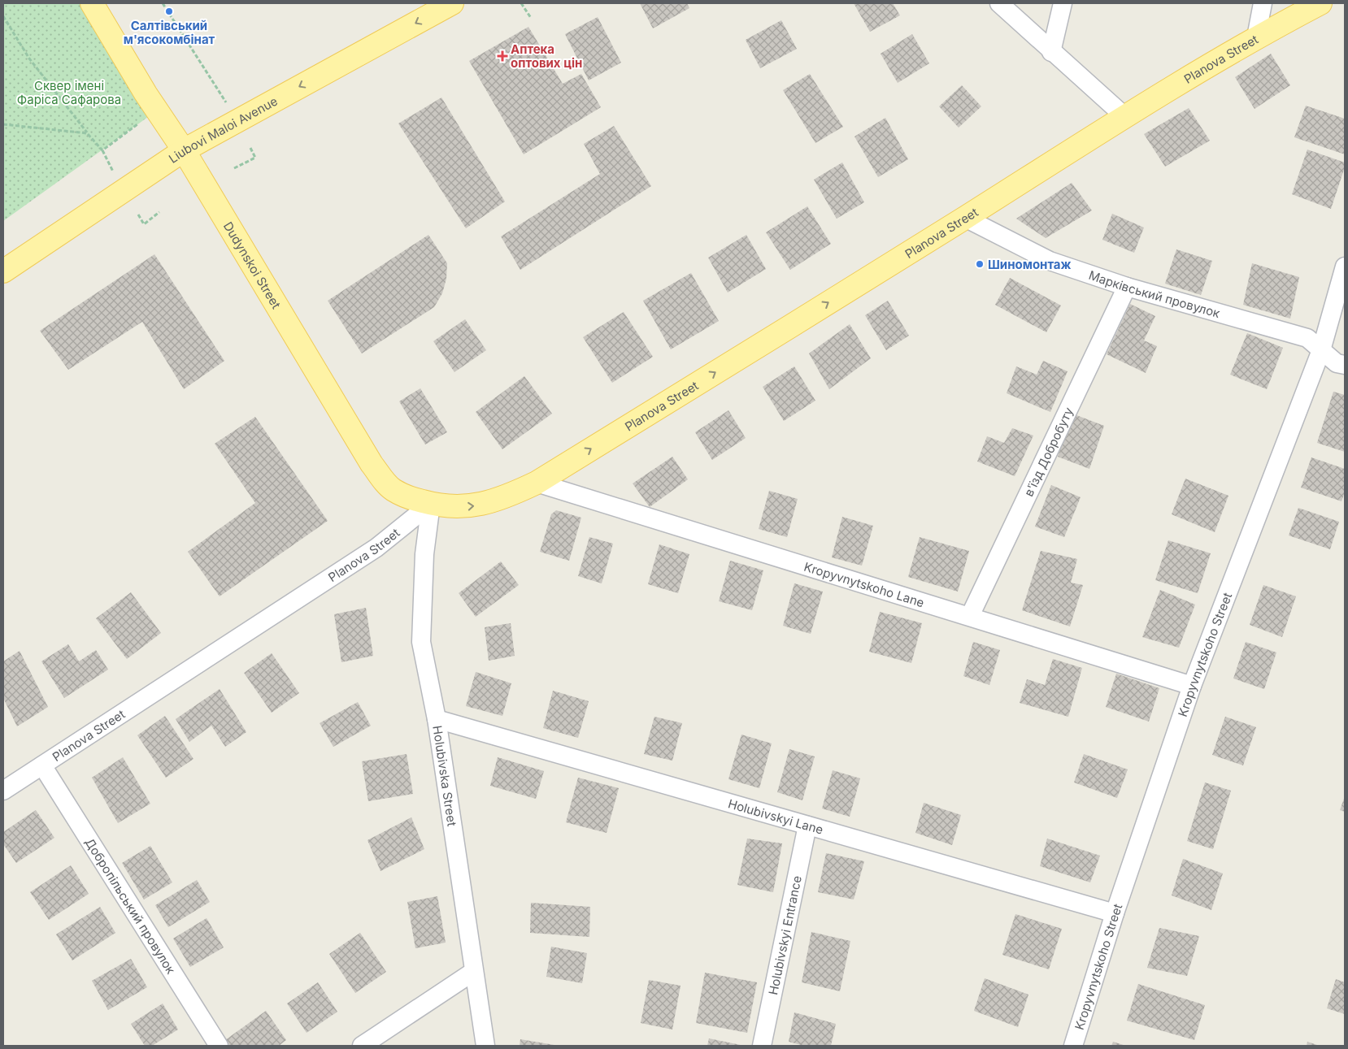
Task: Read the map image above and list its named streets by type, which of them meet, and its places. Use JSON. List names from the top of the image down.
{
  "streets": {
    "main road": ["Planova Street", "Liubovi Maloi Avenue", "Dudynskoi Street"],
    "street": [
      "Марківський провулок",
      "в'їзд Добробуту",
      "Kropyvnytskoho Lane",
      "Kropyvnytskoho Street",
      "Holubivska Street",
      "Holubivskyi Lane",
      "Добропільський провулок",
      "Holubivskyi Entrance"
    ]
  },
  "crossings": [
    ["Planova Street", "Dudynskoi Street"],
    ["Planova Street", "Марківський провулок"],
    ["Planova Street", "Kropyvnytskoho Lane"],
    ["Planova Street", "Holubivska Street"],
    ["Planova Street", "Добропільський провулок"],
    ["Liubovi Maloi Avenue", "Dudynskoi Street"],
    ["Dudynskoi Street", "Holubivska Street"],
    ["Марківський провулок", "в'їзд Добробуту"],
    ["Марківський провулок", "Kropyvnytskoho Street"],
    ["в'їзд Добробуту", "Kropyvnytskoho Lane"],
    ["Kropyvnytskoho Lane", "Kropyvnytskoho Street"],
    ["Kropyvnytskoho Street", "Holubivskyi Lane"],
    ["Holubivska Street", "Holubivskyi Lane"],
    ["Holubivskyi Lane", "Holubivskyi Entrance"]
  ],
  "one_way": ["Planova Street", "Liubovi Maloi Avenue"],
  "parks": ["Сквер імені Фаріса Сафарова"],
  "places": {
    "other": ["Салтівський м'ясокомбінат", "Шиномонтаж"],
    "health": ["Аптека оптових цін"]
  }
}
